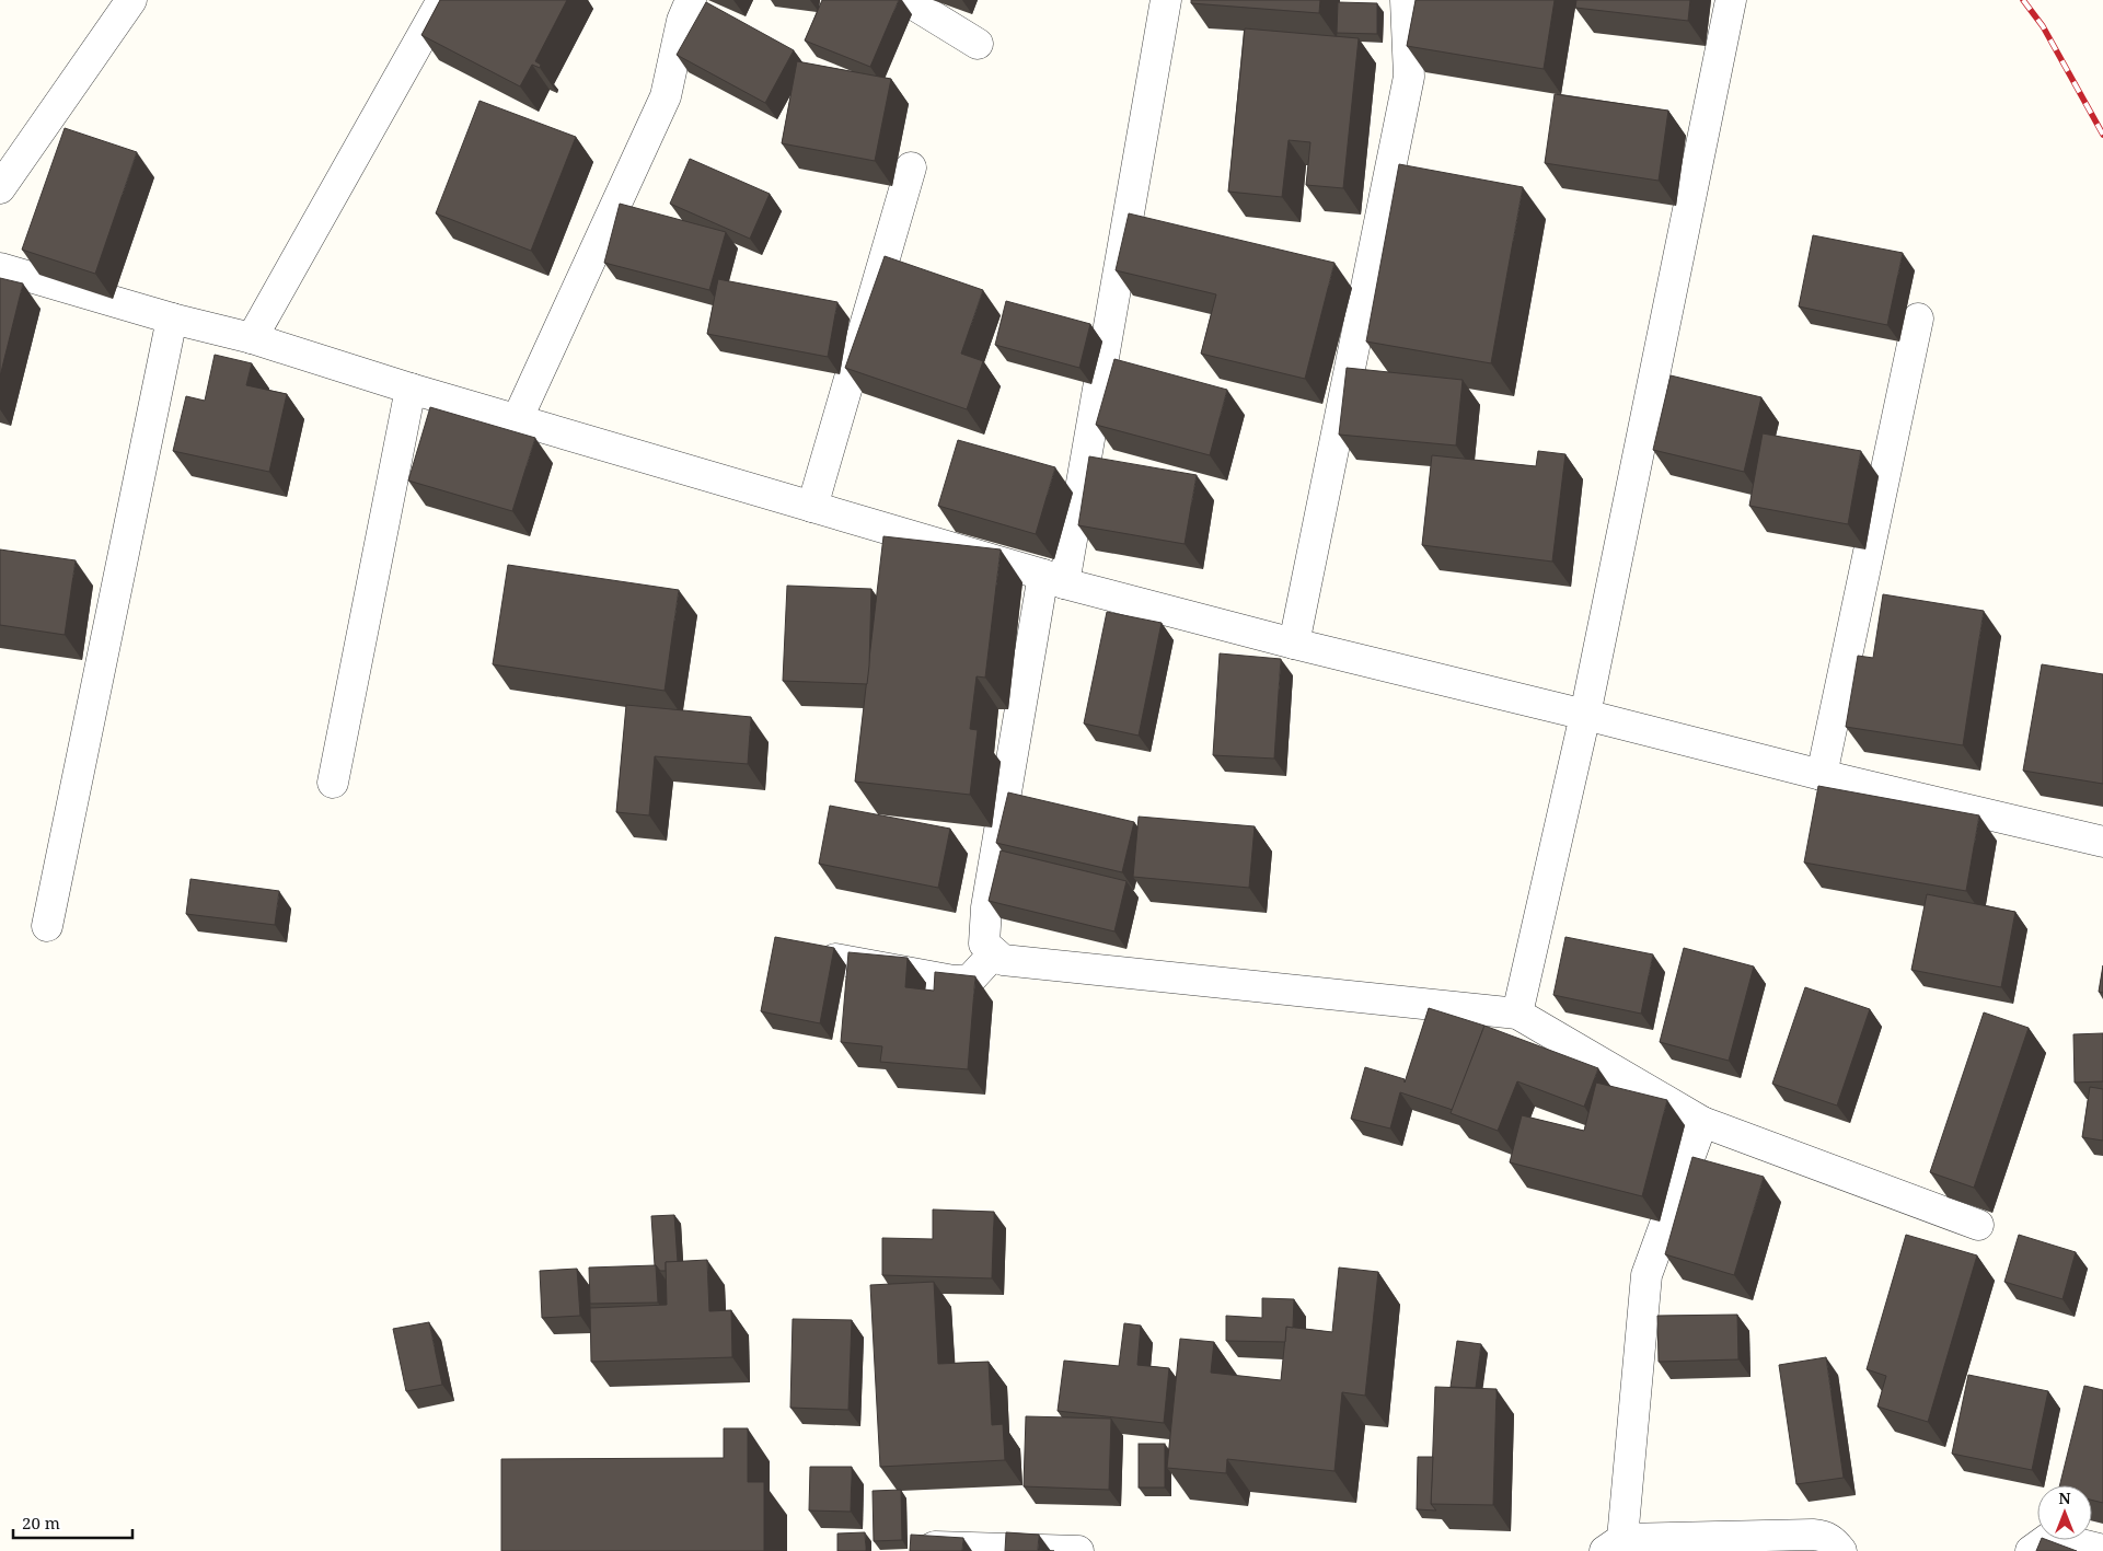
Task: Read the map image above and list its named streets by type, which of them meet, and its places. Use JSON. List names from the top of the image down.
{
  "scale_bar": "20 m",
  "north": "top"
}
